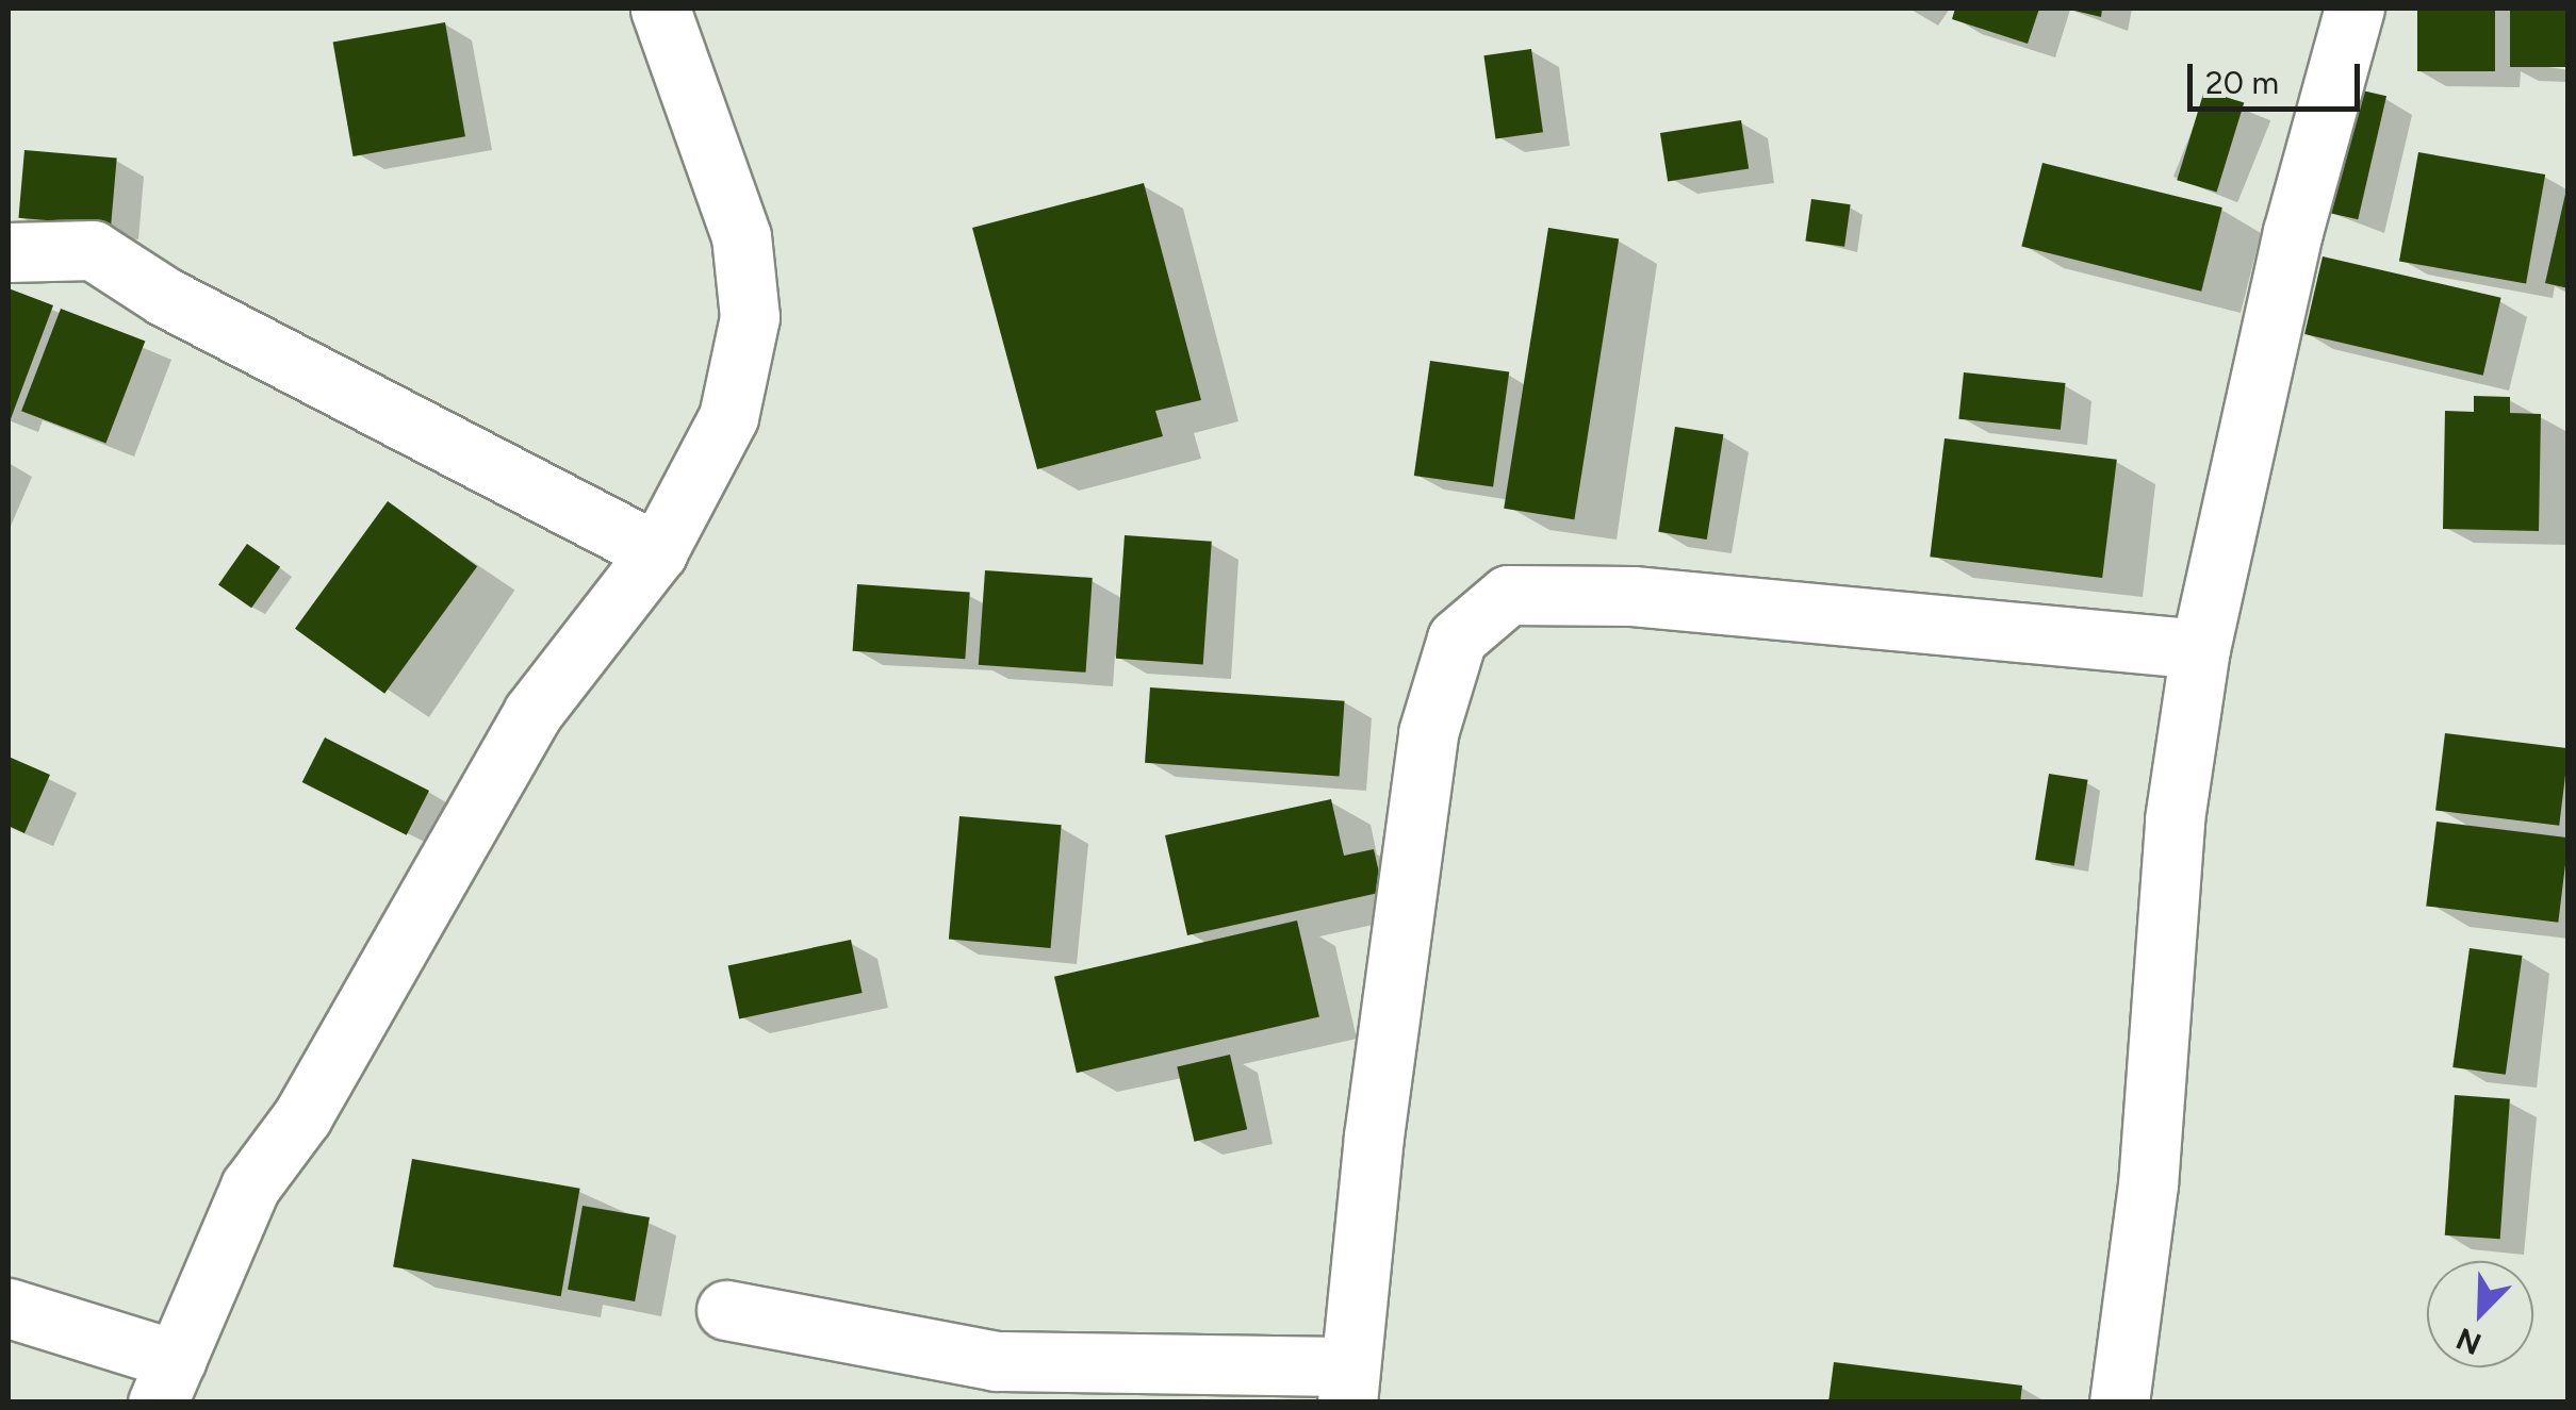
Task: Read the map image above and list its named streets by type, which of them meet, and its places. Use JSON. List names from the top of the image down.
{
  "scale_bar": "20 m",
  "north": "bottom left"
}
